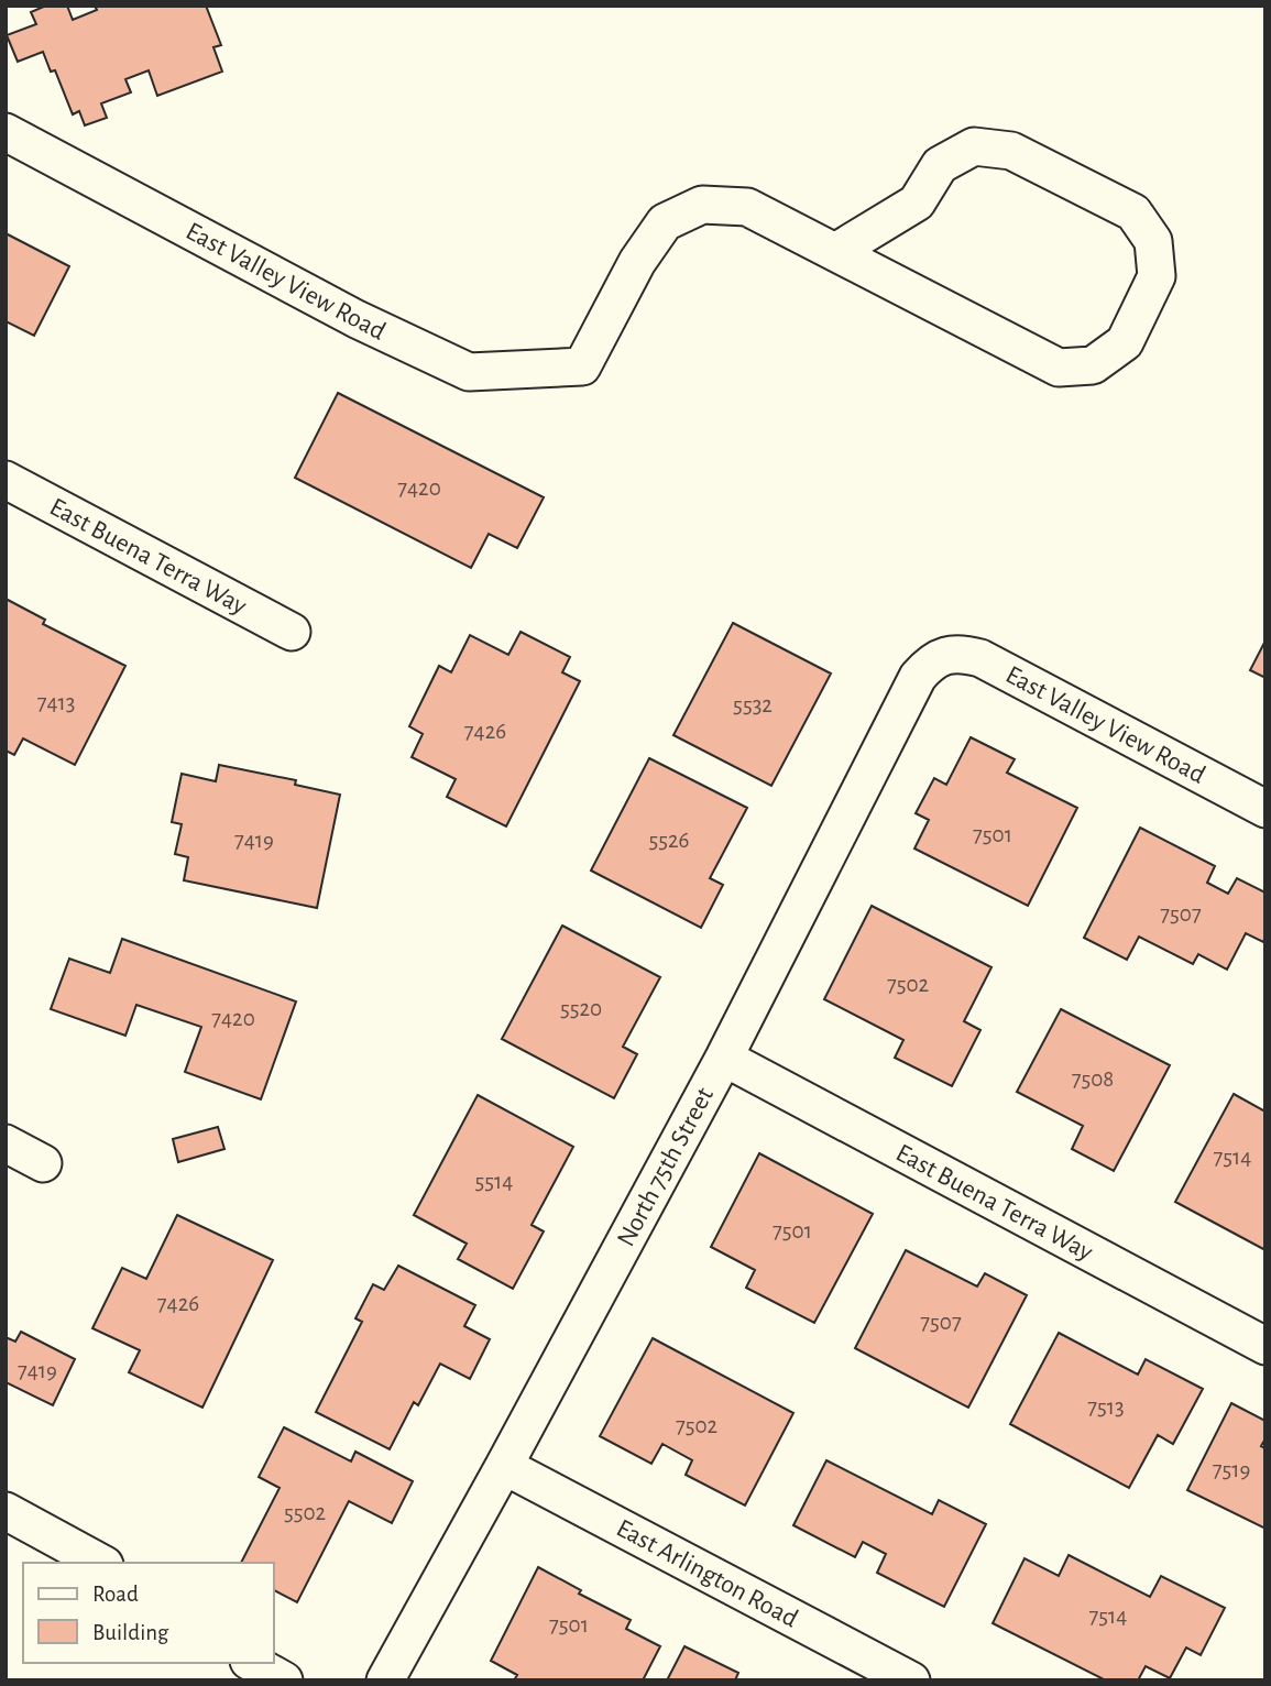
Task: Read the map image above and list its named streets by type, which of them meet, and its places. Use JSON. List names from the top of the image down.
{
  "streets": {
    "street": [
      "East Valley View Road",
      "East Buena Terra Way",
      "North 75th Street",
      "East Arlington Road"
    ]
  },
  "crossings": [
    ["East Valley View Road", "North 75th Street"],
    ["East Buena Terra Way", "North 75th Street"],
    ["North 75th Street", "East Arlington Road"]
  ],
  "house_numbers": [
    "7420",
    "7413",
    "5532",
    "7426",
    "7501",
    "7419",
    "5526",
    "7507",
    "7502",
    "5520",
    "7420",
    "7508",
    "7514",
    "5514",
    "7501",
    "7426",
    "7507",
    "7419",
    "7513",
    "7502",
    "7519",
    "5502",
    "7514",
    "7501"
  ],
  "legend": ["Road", "Building"]
}
